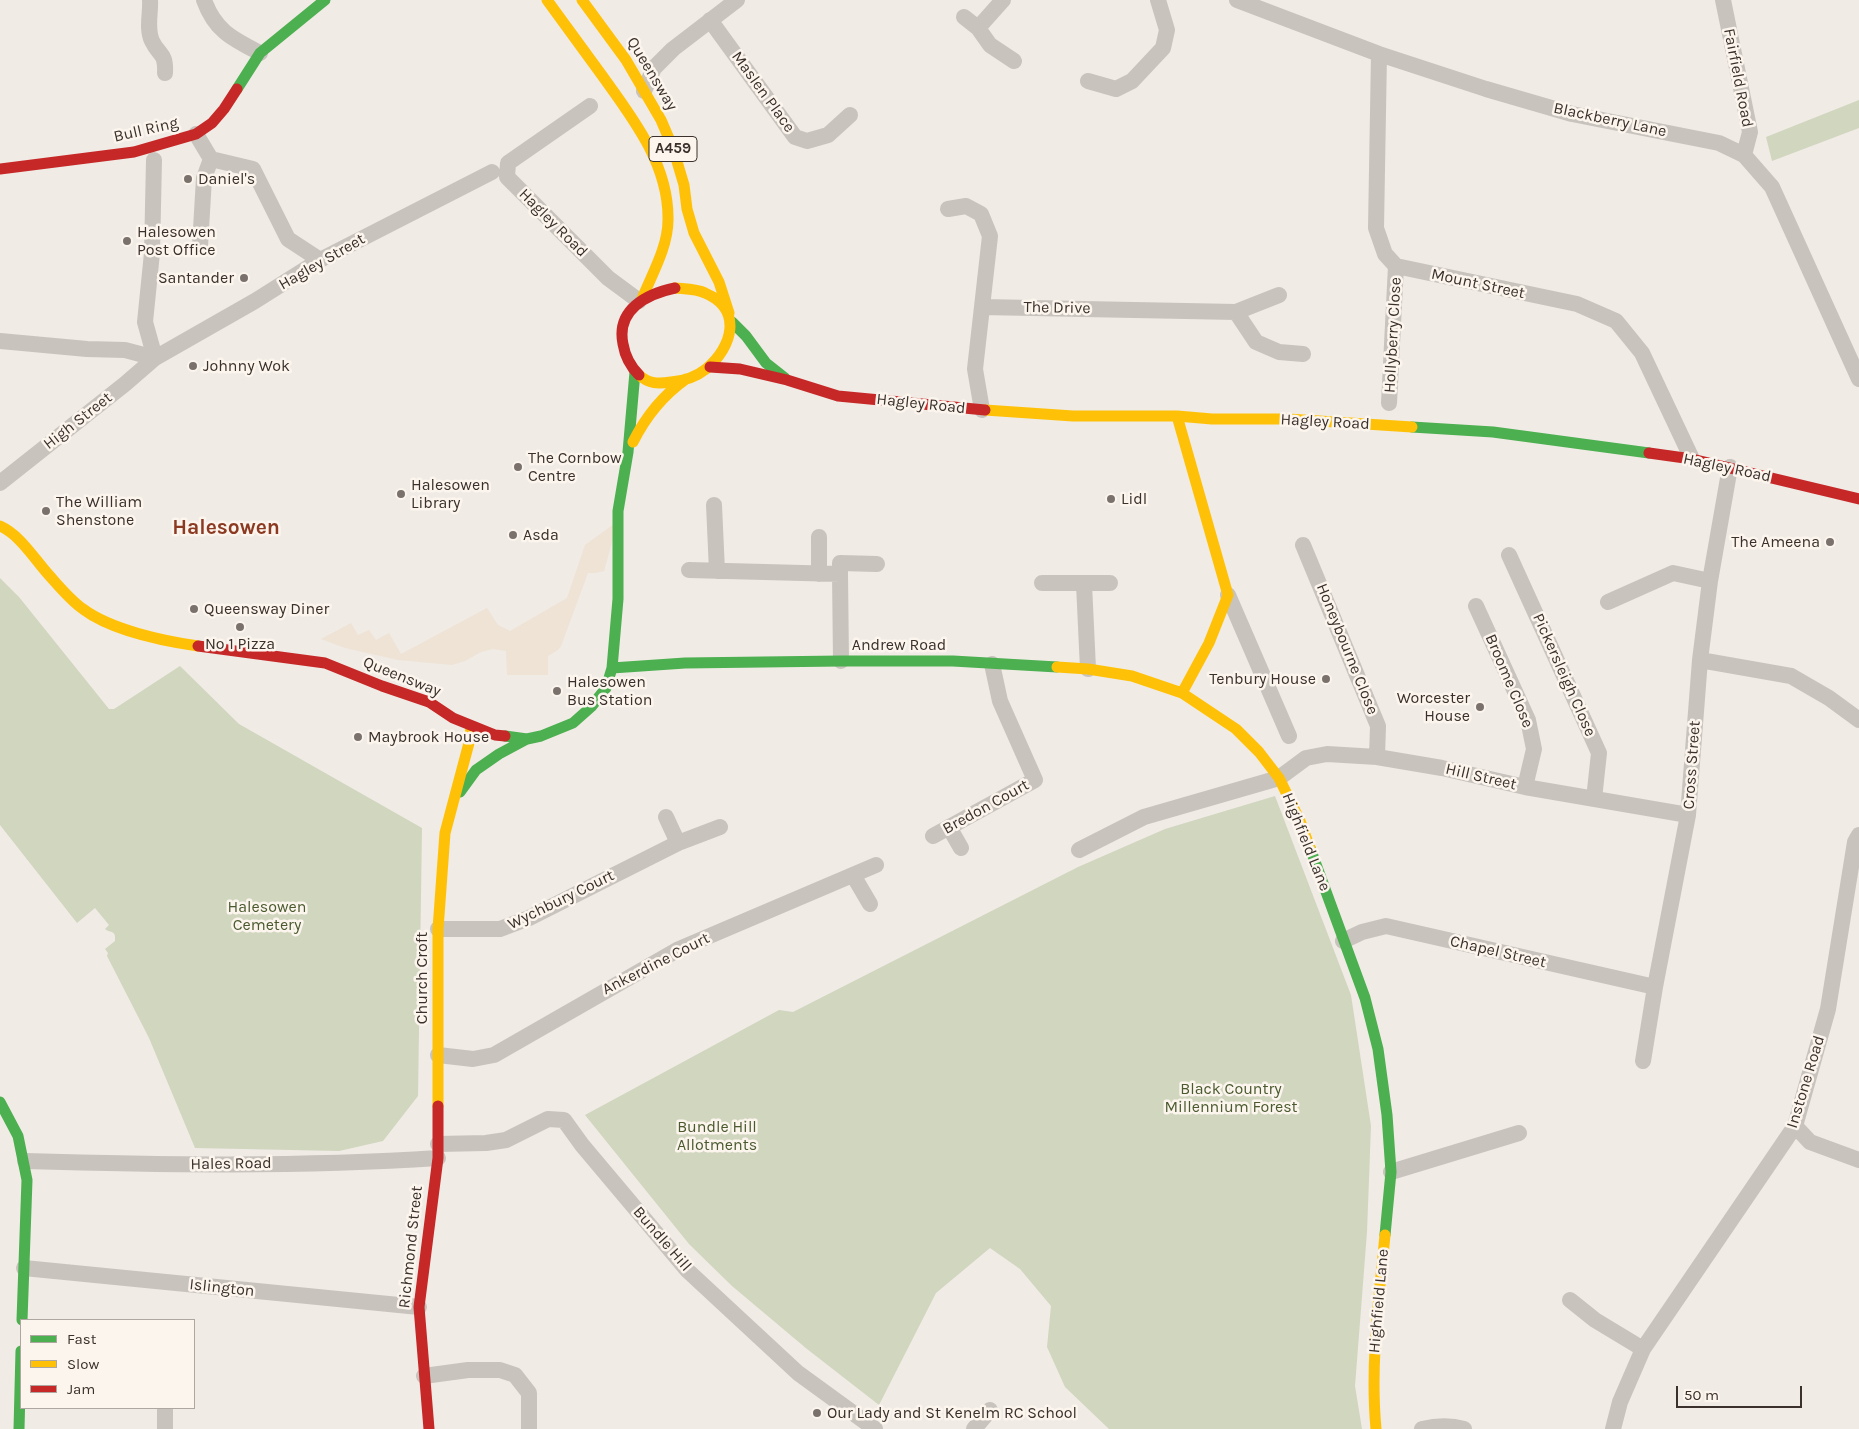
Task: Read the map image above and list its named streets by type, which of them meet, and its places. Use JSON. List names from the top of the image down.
{
  "streets": {
    "main road": [
      "Queensway",
      "Bull Ring",
      "A459",
      "Hagley Road",
      "Andrew Road",
      "Highfield Lane",
      "Church Croft",
      "Richmond Street"
    ],
    "street": [
      "Fairfield Road",
      "Maslen Place",
      "Blackberry Lane",
      "Hagley Street",
      "Mount Street",
      "The Drive",
      "Hollyberry Close",
      "High Street",
      "Honeybourne Close",
      "Pickersleigh Close",
      "Broome Close",
      "Cross Street",
      "Hill Street",
      "Bredon Court",
      "Wychbury Court",
      "Chapel Street",
      "Ankerdine Court",
      "Instone Road",
      "Hales Road",
      "Bundle Hill",
      "Islington"
    ]
  },
  "crossings": [
    ["Queensway", "A459"],
    ["Queensway", "Hagley Road"],
    ["Queensway", "Andrew Road"],
    ["Queensway", "Church Croft"],
    ["Fairfield Road", "Blackberry Lane"],
    ["A459", "Hagley Road"],
    ["Hagley Road", "Mount Street"],
    ["Hagley Road", "Cross Street"],
    ["Hagley Street", "High Street"],
    ["Mount Street", "Hollyberry Close"],
    ["Andrew Road", "Bredon Court"],
    ["Andrew Road", "Highfield Lane"],
    ["Honeybourne Close", "Hill Street"],
    ["Pickersleigh Close", "Hill Street"],
    ["Broome Close", "Hill Street"],
    ["Cross Street", "Hill Street"],
    ["Cross Street", "Chapel Street"],
    ["Hill Street", "Highfield Lane"],
    ["Highfield Lane", "Chapel Street"],
    ["Wychbury Court", "Church Croft"],
    ["Ankerdine Court", "Church Croft"],
    ["Church Croft", "Hales Road"],
    ["Church Croft", "Bundle Hill"],
    ["Church Croft", "Richmond Street"],
    ["Hales Road", "Bundle Hill"],
    ["Hales Road", "Richmond Street"],
    ["Bundle Hill", "Richmond Street"],
    ["Richmond Street", "Islington"]
  ],
  "districts": ["Halesowen"],
  "parks": ["Halesowen Cemetery", "Black Country Millennium Forest", "Bundle Hill Allotments"],
  "places": [
    "Daniel's",
    "Halesowen Post Office",
    "Santander",
    "Johnny Wok",
    "The Cornbow Centre",
    "Halesowen Library",
    "Lidl",
    "The William Shenstone",
    "Asda",
    "The Ameena",
    "Queensway Diner",
    "No 1 Pizza",
    "Tenbury House",
    "Halesowen Bus Station",
    "Worcester House",
    "Maybrook House",
    "Our Lady and St Kenelm RC School"
  ],
  "legend": ["Fast", "Slow", "Jam"],
  "scale_bar": "50 m"
}
